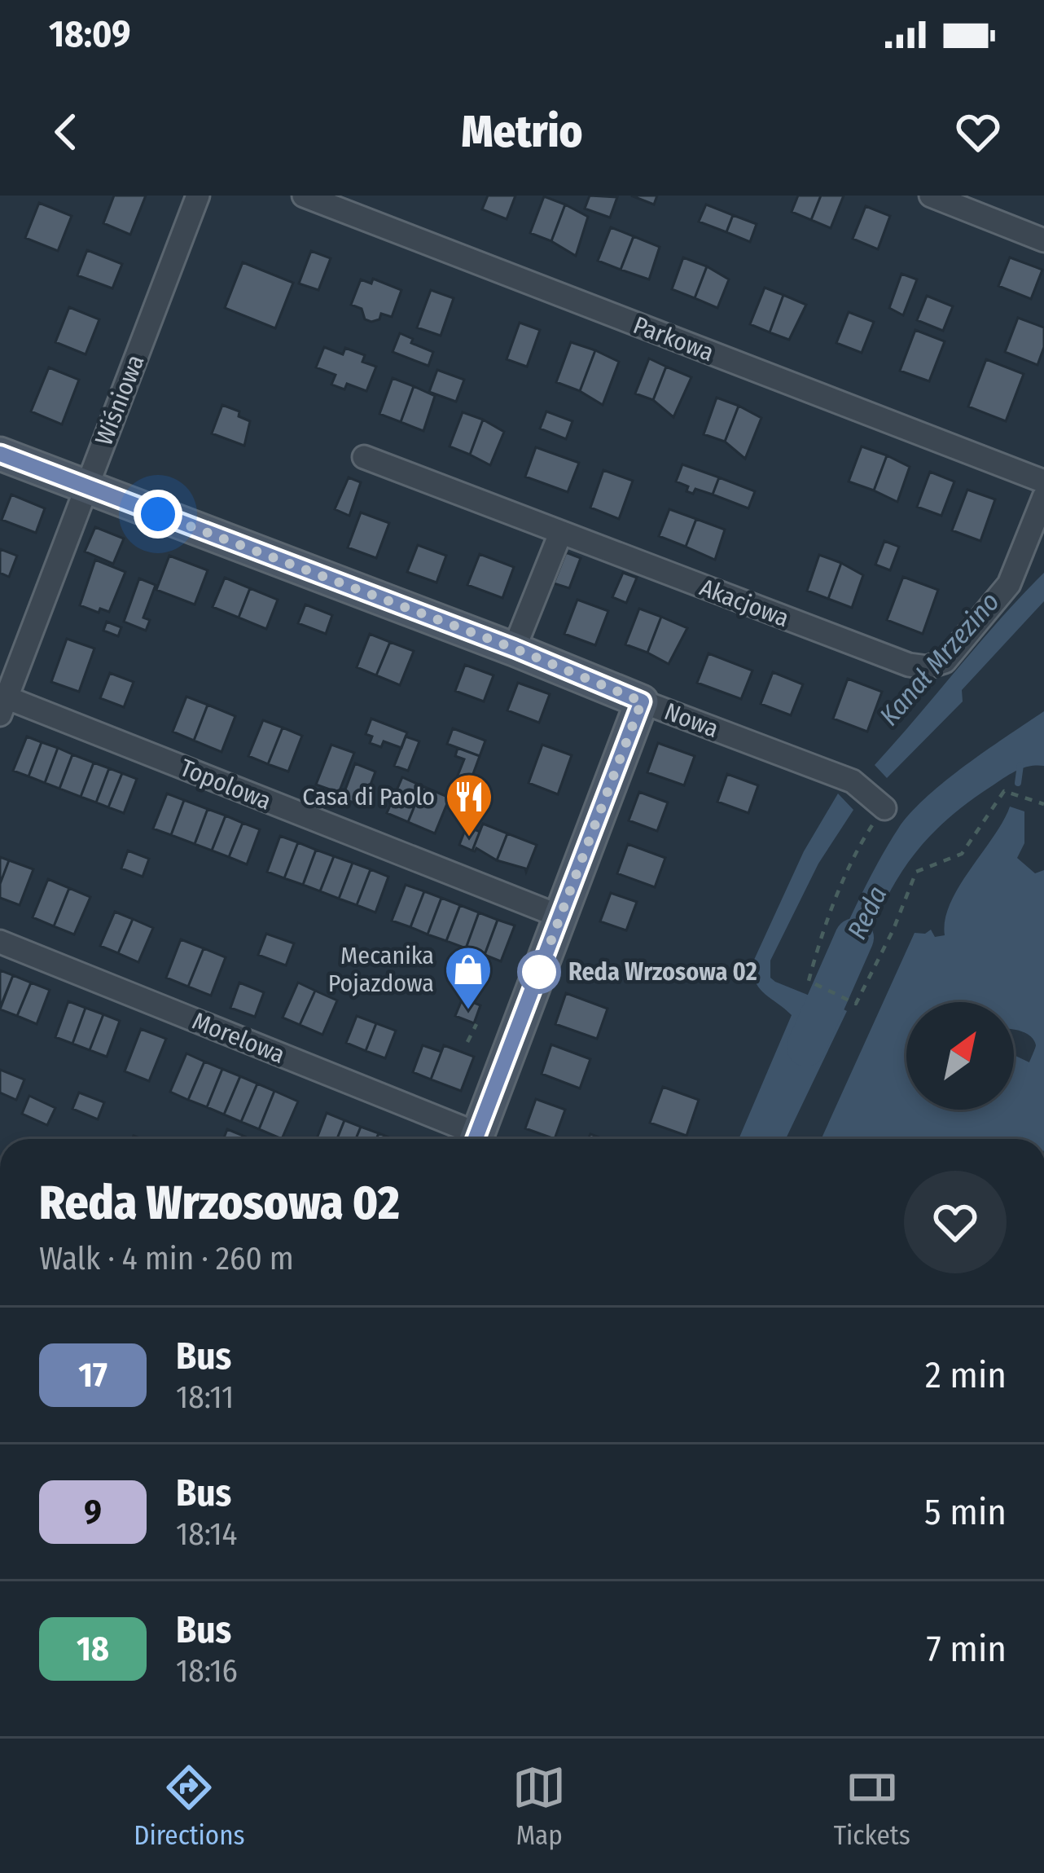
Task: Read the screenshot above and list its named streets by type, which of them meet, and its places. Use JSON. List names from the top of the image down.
{
  "streets": {
    "street": [
      "Parkowa",
      "Wiśniowa",
      "Akacjowa",
      "Nowa",
      "Topolowa",
      "Morelowa"
    ]
  },
  "crossings": [
    ["Wiśniowa", "Nowa"],
    ["Wiśniowa", "Topolowa"]
  ],
  "water": ["Kanał Mrzezino", "Reda"],
  "places": {
    "restaurant": ["Casa di Paolo"],
    "other": ["Reda Wrzosowa 02"],
    "shop": ["Mecanika Pojazdowa"]
  },
  "lines": ["bus line 17"],
  "north": "top right",
  "page": {
    "status": "18:09",
    "header": "Metrio",
    "heading": ["Reda Wrzosowa 02", "Walk · 4 min · 260 m"],
    "list": [
      {
        "mark": "17",
        "name": "Bus",
        "note": "18:11",
        "value": "2 min"
      },
      {
        "mark": "9",
        "name": "Bus",
        "note": "18:14",
        "value": "5 min"
      },
      {
        "mark": "18",
        "name": "Bus",
        "note": "18:16",
        "value": "7 min"
      }
    ],
    "tabs": ["Directions", "Map", "Tickets"]
  }
}
